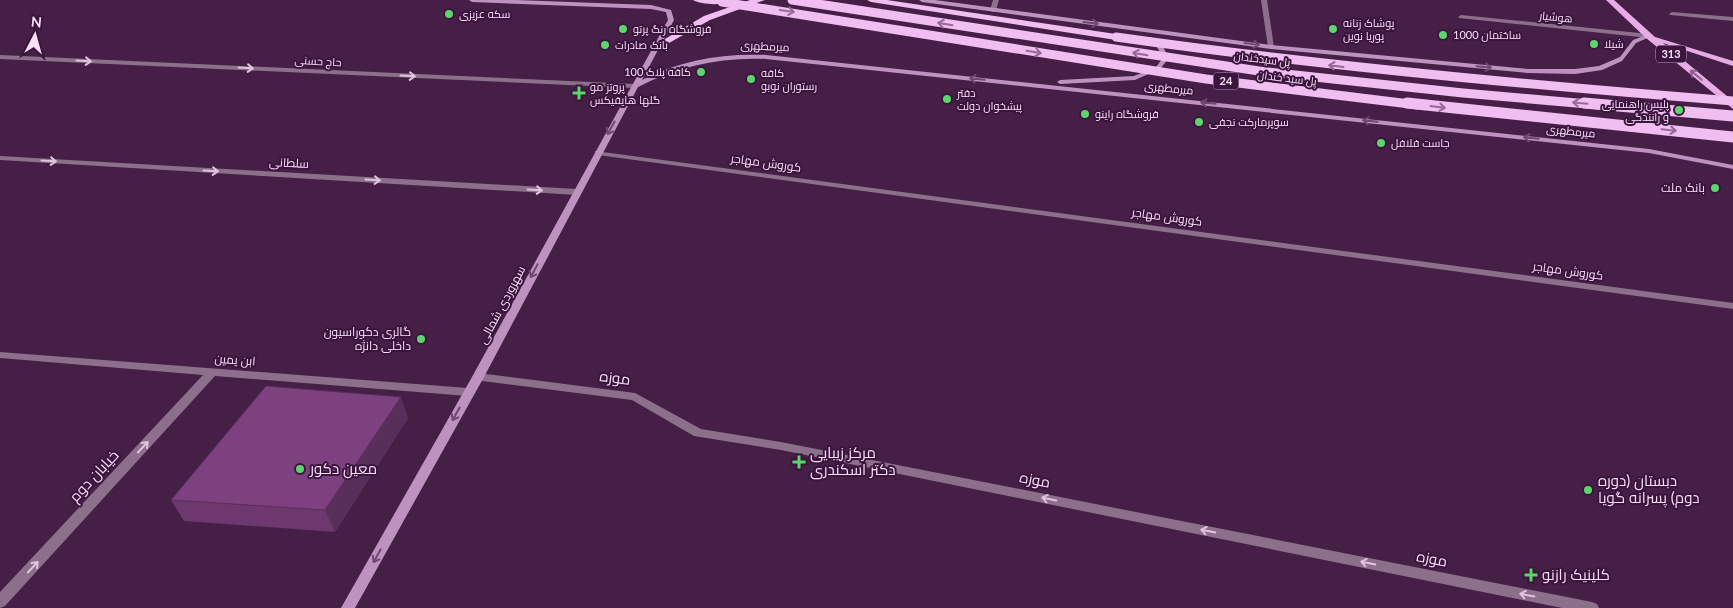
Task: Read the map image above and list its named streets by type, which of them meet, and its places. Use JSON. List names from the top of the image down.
{
  "streets": {
    "highway": ["پل سیدخندان", "پل سید خندان", "24"],
    "main road": ["میرمطهری", "313", "سهروردی شمالی"],
    "street": [
      "هوشیار",
      "حاج حسنی",
      "سلطانی",
      "کوروش مهاجر",
      "ابن یمین",
      "موزه",
      "خیابان دوم"
    ]
  },
  "crossings": [
    ["هوشیار", "313"],
    ["میرمطهری", "حاج حسنی"],
    ["میرمطهری", "سهروردی شمالی"],
    ["حاج حسنی", "سهروردی شمالی"],
    ["سلطانی", "سهروردی شمالی"],
    ["کوروش مهاجر", "سهروردی شمالی"],
    ["سهروردی شمالی", "ابن یمین"],
    ["سهروردی شمالی", "موزه"],
    ["ابن یمین", "خیابان دوم"]
  ],
  "one_way": [
    "حاج حسنی",
    "سلطانی",
    "سهروردی شمالی",
    "موزه",
    "خیابان دوم"
  ],
  "places": {
    "other": [
      "سکه عزیزی",
      "فروشگاه رنگ پرتو",
      "پوشاک زنانه پوریا نوین",
      "ساختمان 1000",
      "شیلا",
      "بانک صادرات",
      "کافه پلاک 100",
      "کافه رستوران نوبو",
      "دفتر پیشخوان دولت",
      "پلیس راهنمایی و رانندگی",
      "فروشگاه راینو",
      "سوپرمارکت نجفی",
      "جاست فلافل",
      "بانک ملت",
      "گالری دکوراسیون داخلی دانژه",
      "معین دکور",
      "دبستان (دوره دوم) پسرانه گویا"
    ],
    "health": ["پروتز مو گلها هایفیکس", "مرکز زیبایی دکتر اسکندری", "کلینیک رازنو"]
  },
  "north": "top"
}
